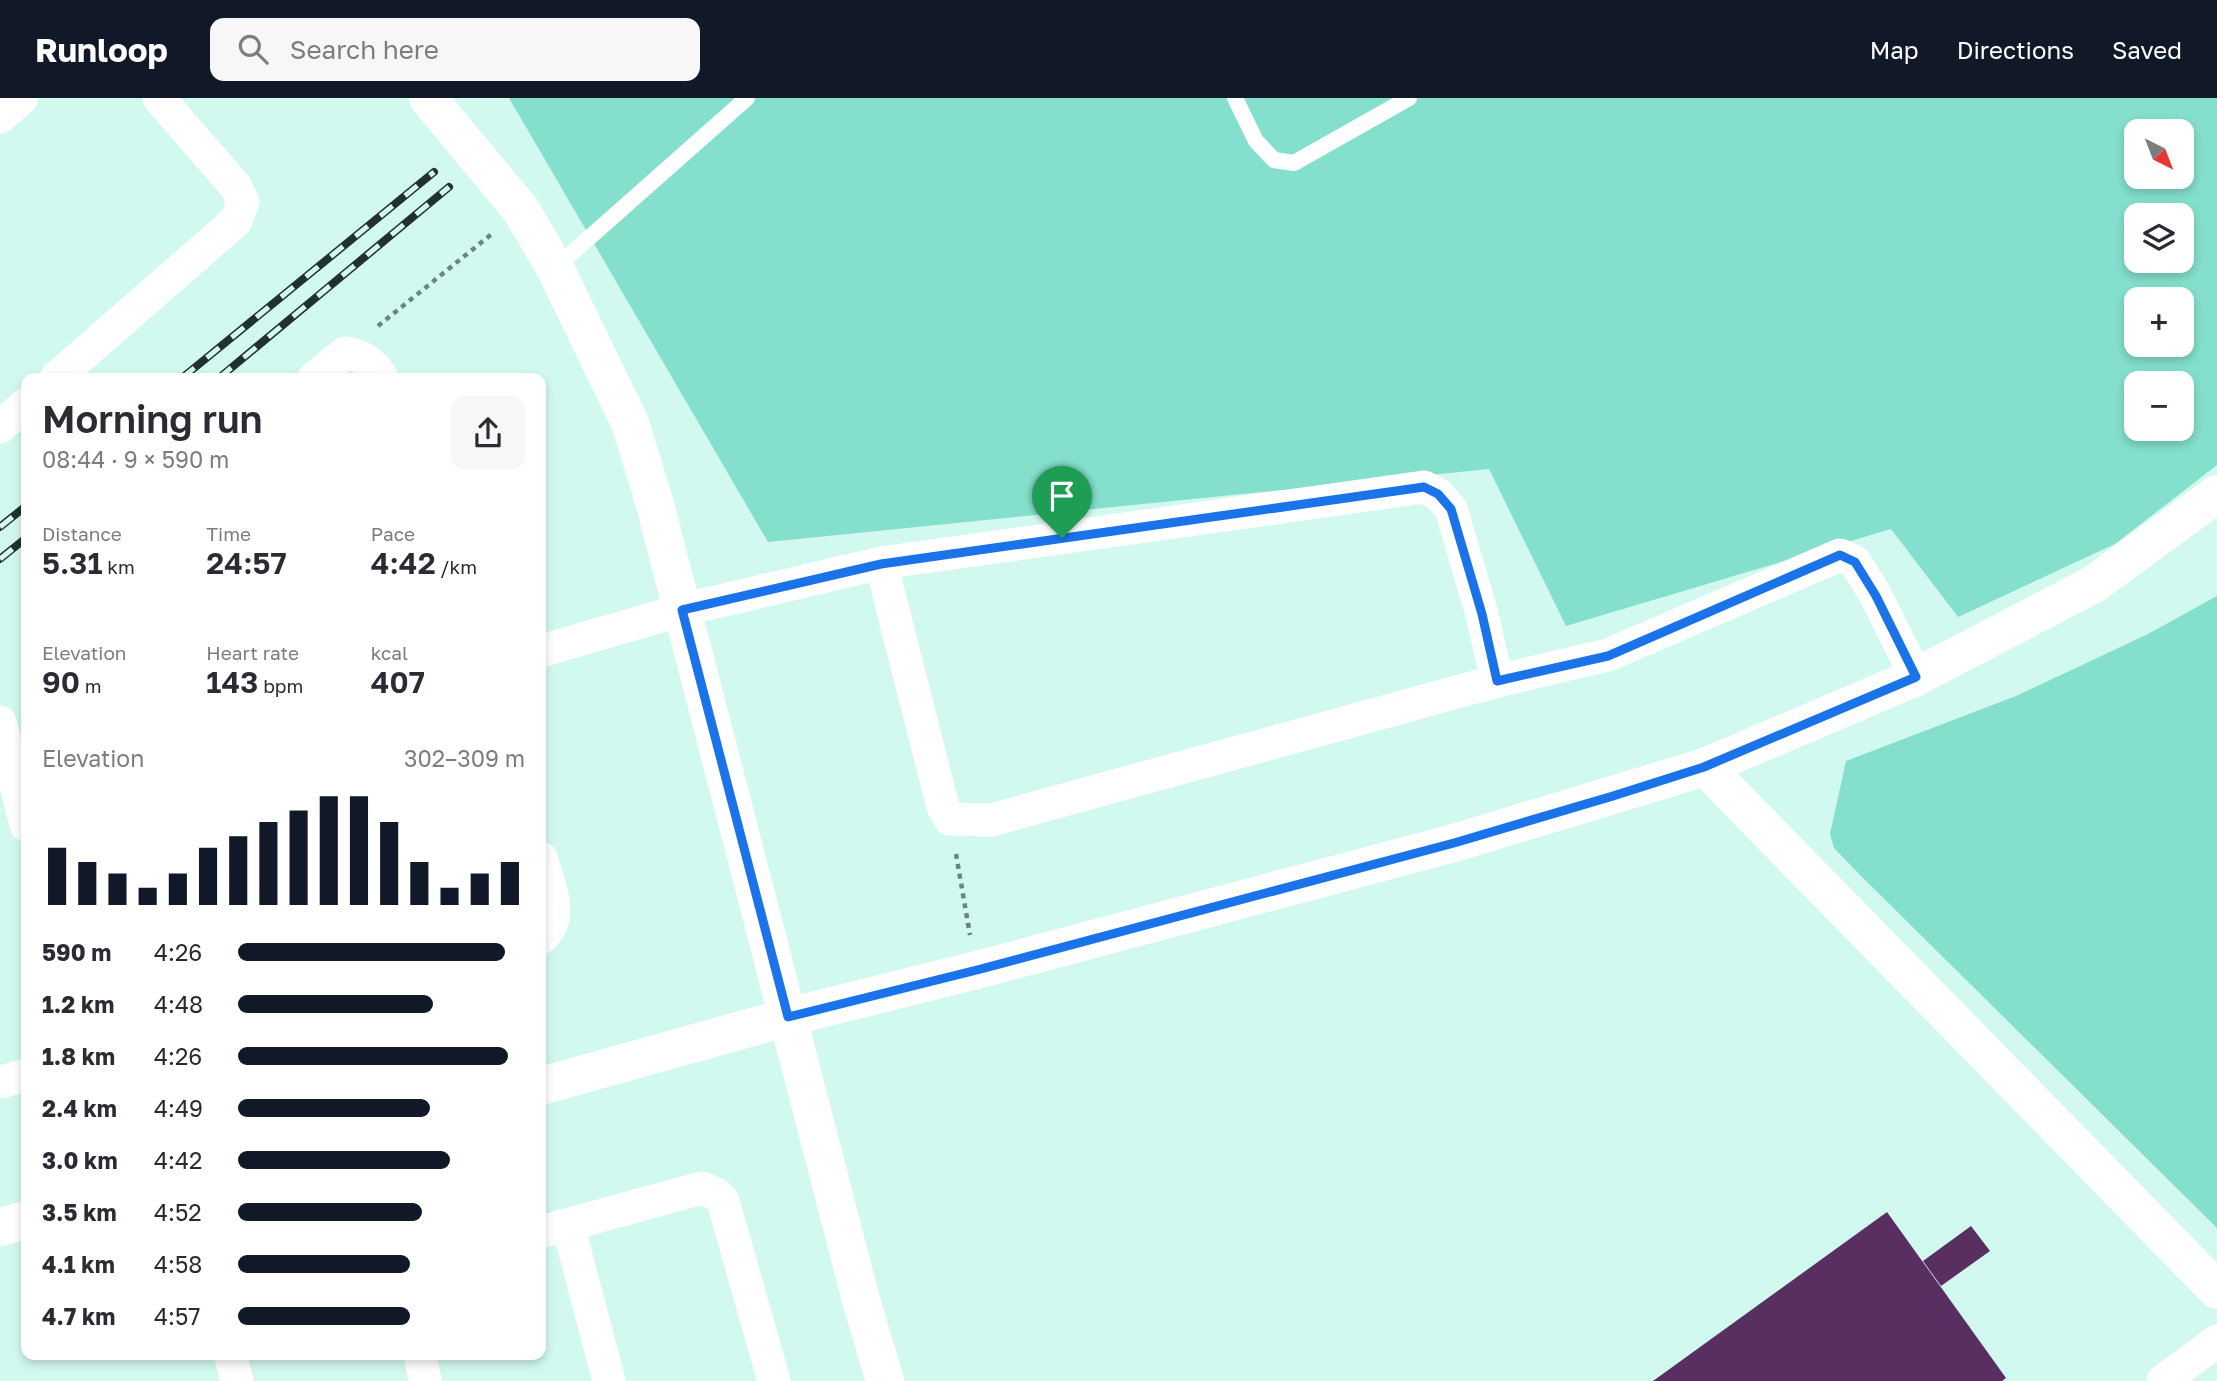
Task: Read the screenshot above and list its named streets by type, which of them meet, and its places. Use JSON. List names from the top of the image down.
{
  "north": "bottom right",
  "page": {
    "header": "Runloop",
    "search": "Search here",
    "nav": ["Map", "Directions", "Saved"],
    "map_buttons": ["+", "−"],
    "heading": ["Morning run", "08:44 · 9 × 590 m"],
    "stats": [
      ["Distance", "5.31 km"],
      ["Time", "24:57"],
      ["Pace", "4:42 /km"],
      ["Elevation", "90 m"],
      ["Heart rate", "143 bpm"],
      ["kcal", "407"]
    ],
    "chart": ["Elevation", "302–309 m"],
    "list": [
      {
        "name": "590 m",
        "note": "4:26"
      },
      {
        "name": "1.2 km",
        "note": "4:48"
      },
      {
        "name": "1.8 km",
        "note": "4:26"
      },
      {
        "name": "2.4 km",
        "note": "4:49"
      },
      {
        "name": "3.0 km",
        "note": "4:42"
      },
      {
        "name": "3.5 km",
        "note": "4:52"
      },
      {
        "name": "4.1 km",
        "note": "4:58"
      },
      {
        "name": "4.7 km",
        "note": "4:57"
      }
    ]
  }
}
